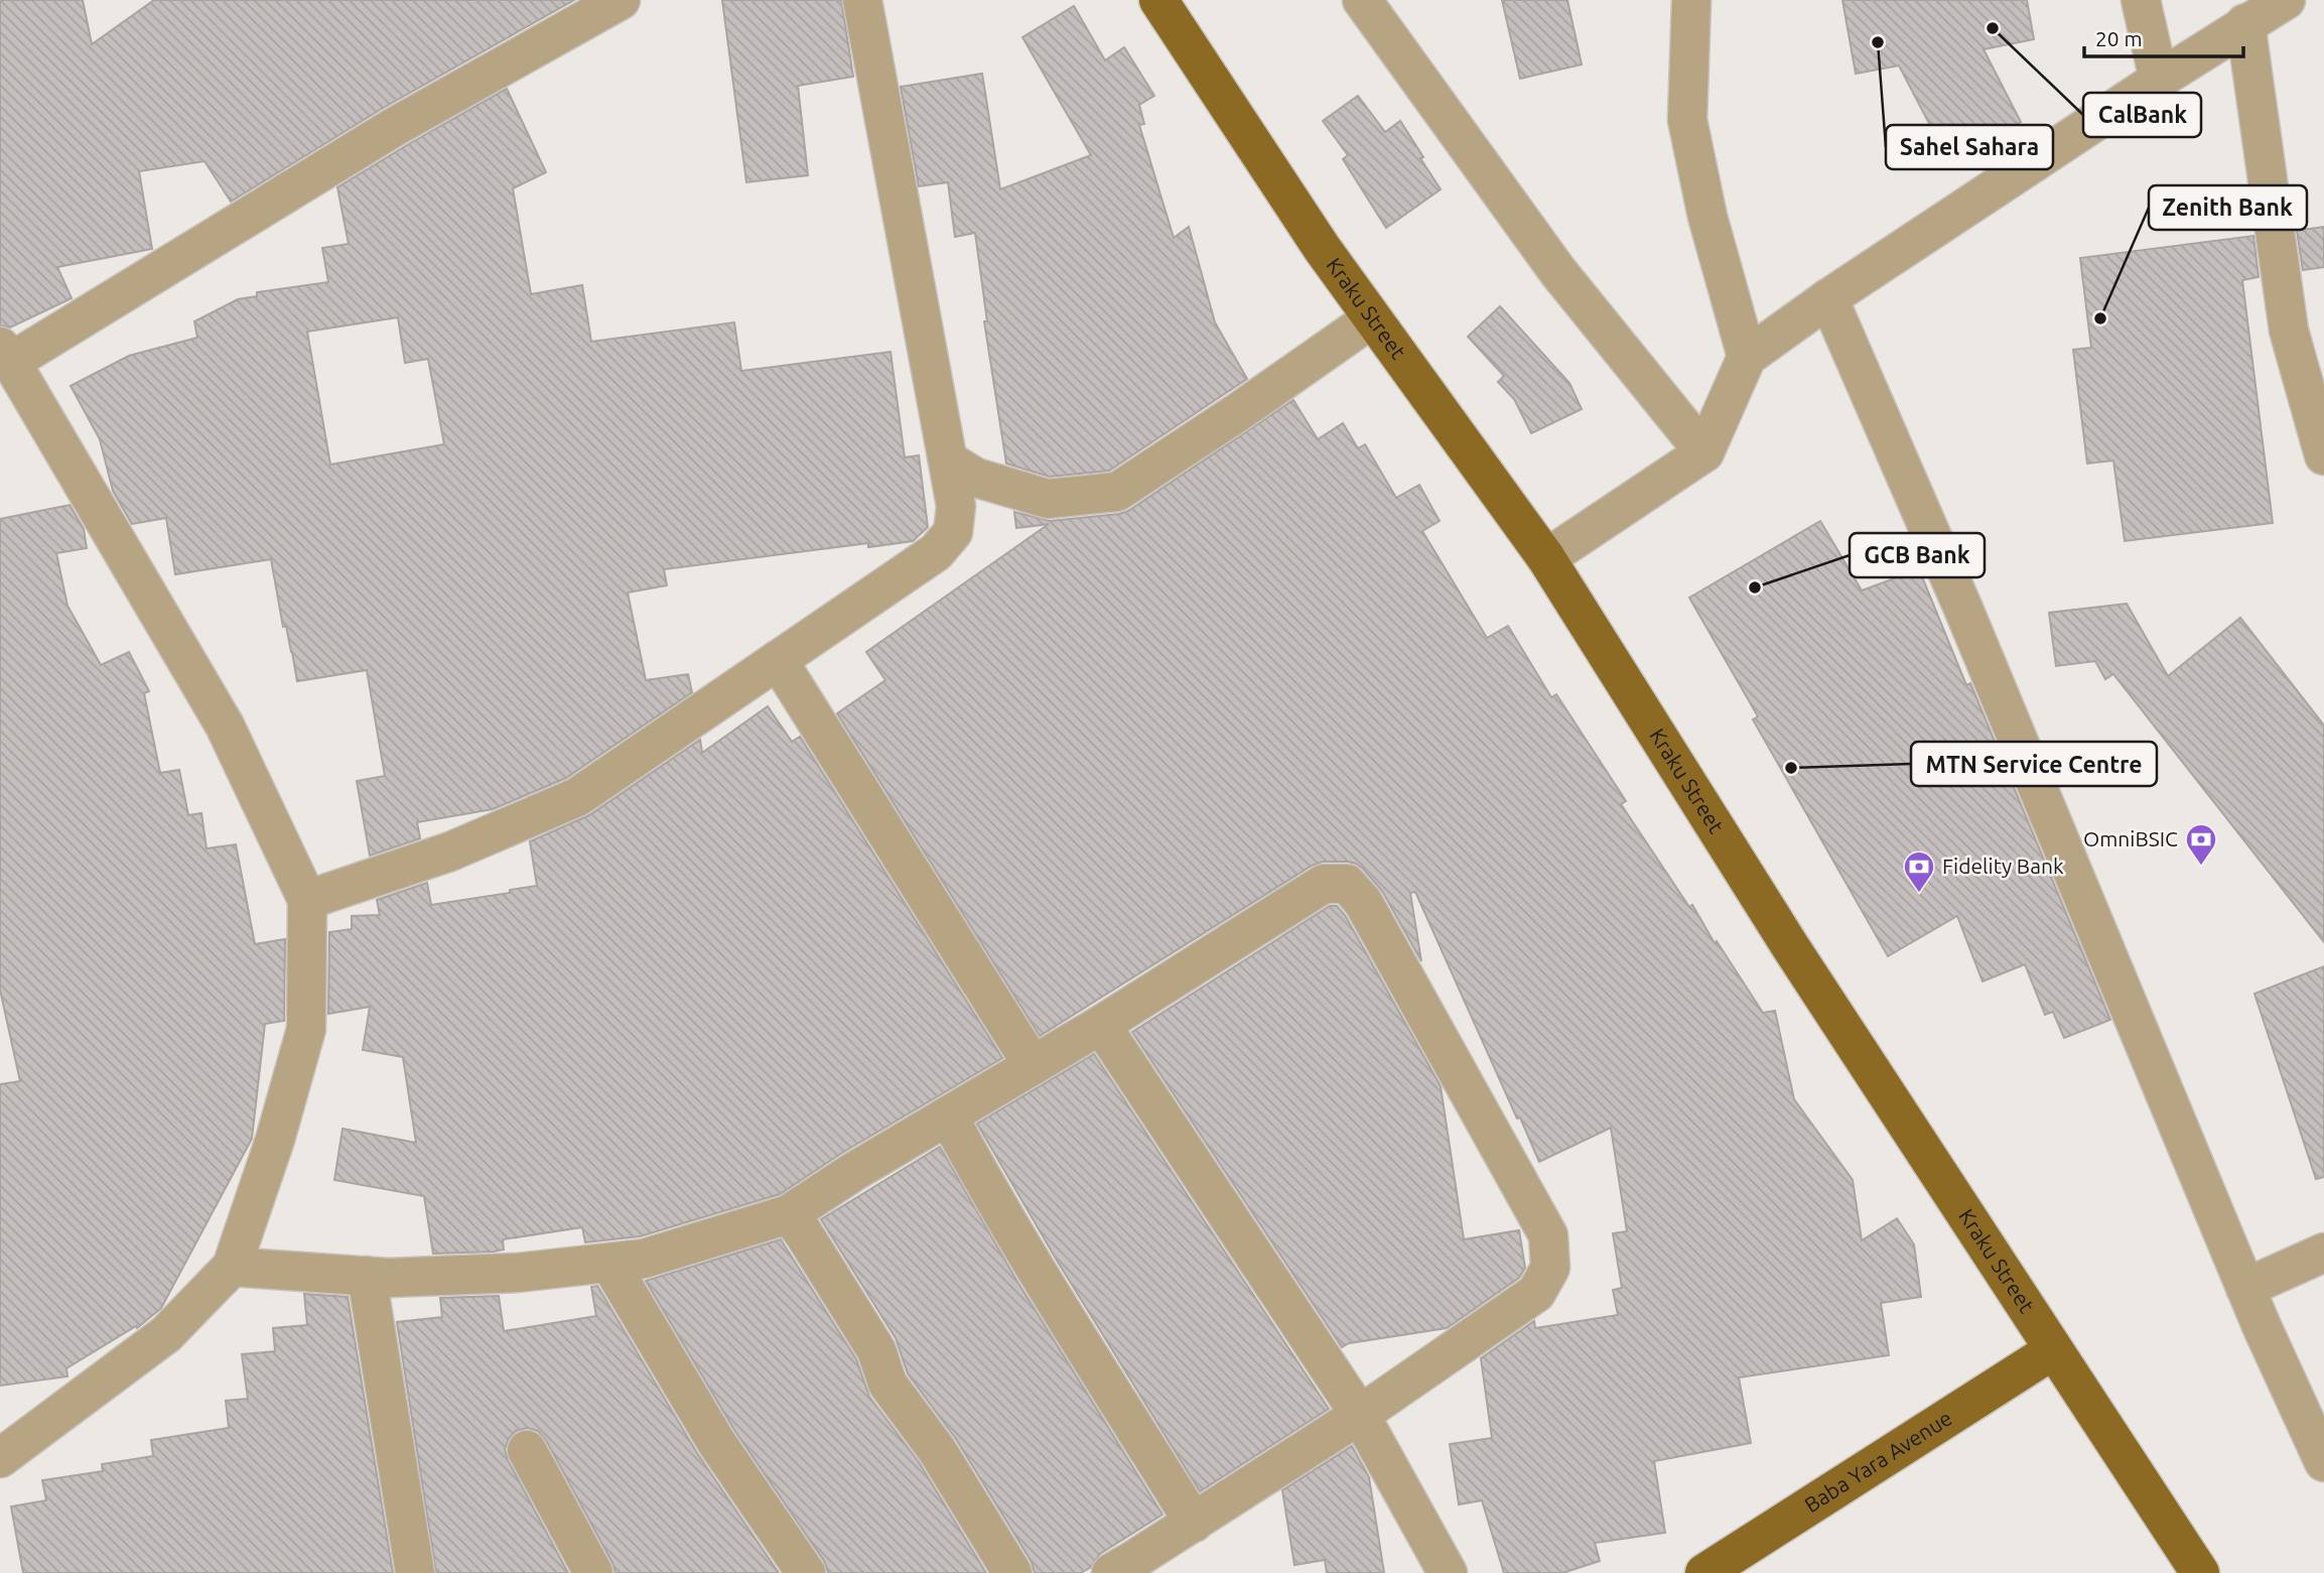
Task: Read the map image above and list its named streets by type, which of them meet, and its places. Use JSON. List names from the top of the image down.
{
  "streets": {
    "main road": ["Kraku Street", "Baba Yara Avenue"]
  },
  "crossings": [
    ["Kraku Street", "Baba Yara Avenue"]
  ],
  "places": {
    "other": [
      "CalBank",
      "Sahel Sahara",
      "Zenith Bank",
      "GCB Bank",
      "MTN Service Centre"
    ],
    "bank": ["OmniBSIC", "Fidelity Bank"]
  },
  "scale_bar": "20 m"
}
